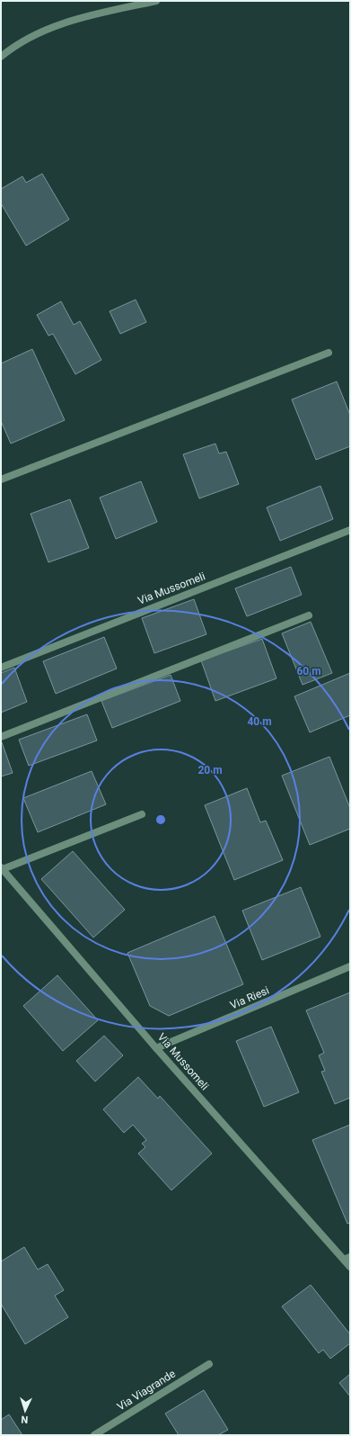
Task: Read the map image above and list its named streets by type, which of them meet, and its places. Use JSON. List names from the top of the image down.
{
  "streets": {
    "street": ["Via Mussomeli", "Via Riesi", "Via Viagrande"]
  },
  "crossings": [
    ["Via Mussomeli", "Via Riesi"]
  ],
  "north": "bottom",
  "rings": ["60 m", "40 m", "20 m"]
}
